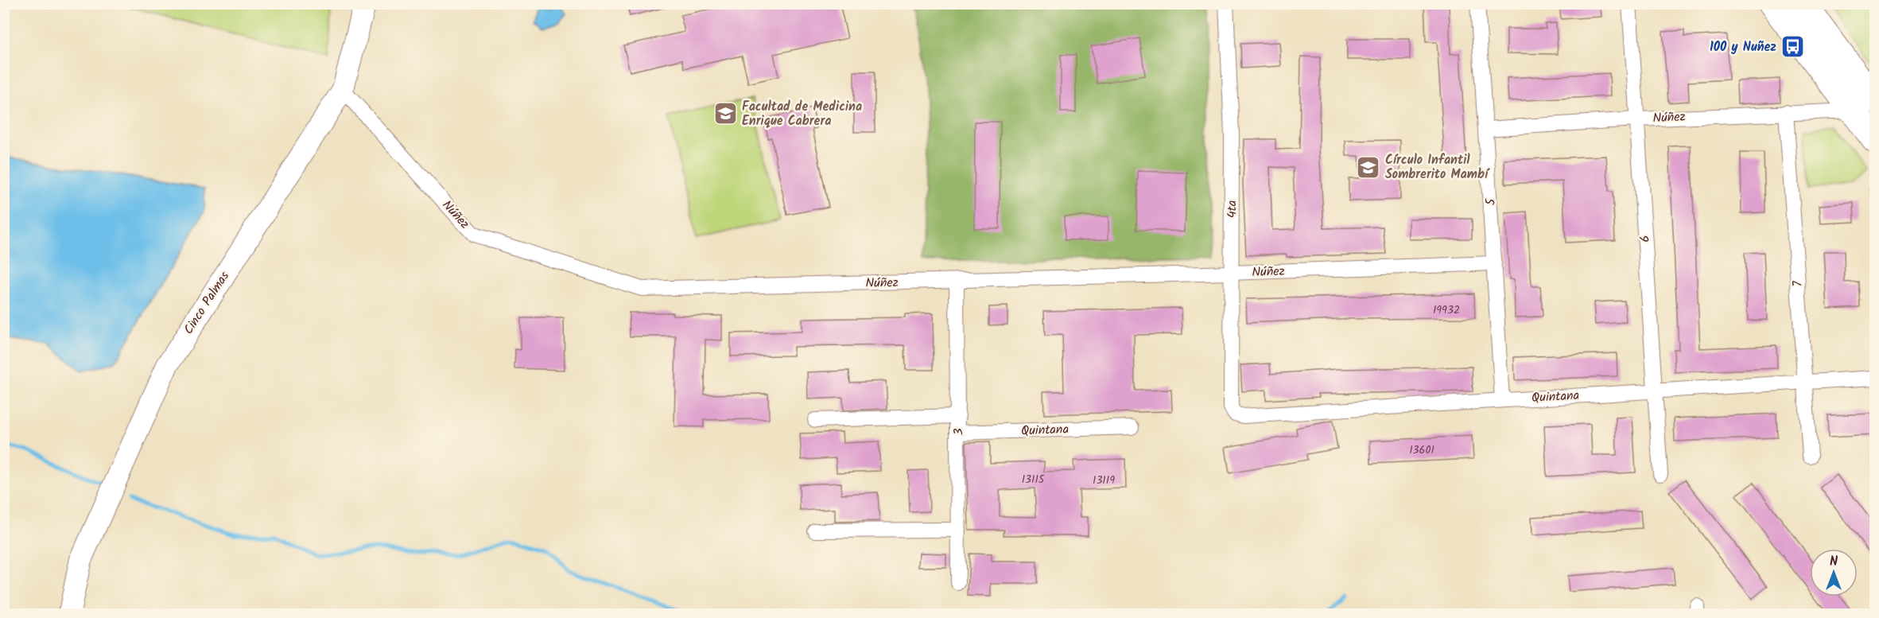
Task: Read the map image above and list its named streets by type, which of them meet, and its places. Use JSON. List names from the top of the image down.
{
  "streets": {
    "street": [
      "Núñez",
      "5",
      "4ta",
      "6",
      "7",
      "Cinco Palmas",
      "Quintana",
      "3"
    ]
  },
  "crossings": [
    ["Núñez", "5"],
    ["Núñez", "4ta"],
    ["Núñez", "6"],
    ["Núñez", "7"],
    ["Núñez", "Cinco Palmas"],
    ["Núñez", "3"],
    ["5", "Quintana"],
    ["4ta", "Quintana"],
    ["6", "Quintana"],
    ["7", "Quintana"],
    ["Quintana", "3"]
  ],
  "places": {
    "bus stop": ["100 y Nuñez"],
    "school or university": ["Facultad de Medicina Enrique Cabrera", "Círculo Infantil Sombrerito Mambí"]
  },
  "house_numbers": [
    "19932",
    "13601",
    "13115",
    "13119"
  ],
  "north": "top"
}
